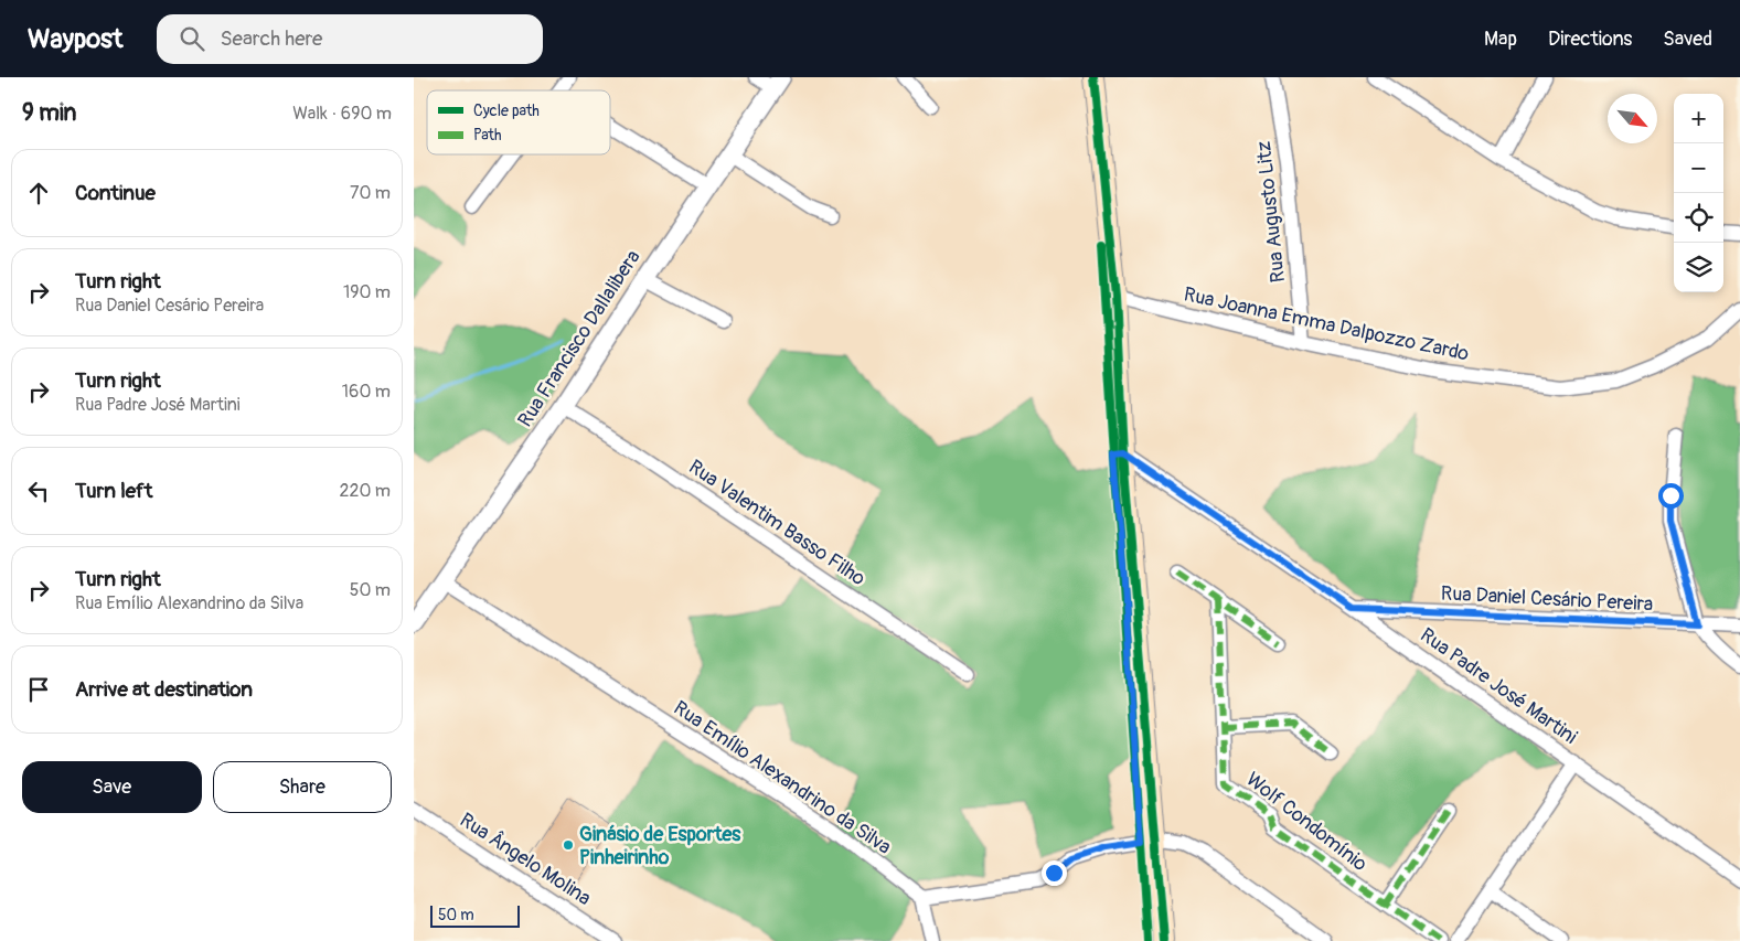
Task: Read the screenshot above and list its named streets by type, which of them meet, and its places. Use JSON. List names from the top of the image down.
{
  "streets": {
    "street": [
      "Rua Augusto Litz",
      "Rua Joanna Emma Dalpozzo Zardo",
      "Rua Francisco Dallalibera",
      "Rua Valentim Basso Filho",
      "Rua Daniel Cesário Pereira",
      "Rua Padre José Martini",
      "Rua Emílio Alexandrino da Silva",
      "Wolf Condomínio",
      "Rua Ângelo Molina"
    ]
  },
  "crossings": [
    ["Rua Augusto Litz", "Rua Joanna Emma Dalpozzo Zardo"],
    ["Rua Francisco Dallalibera", "Rua Valentim Basso Filho"],
    ["Rua Francisco Dallalibera", "Rua Emílio Alexandrino da Silva"],
    ["Rua Daniel Cesário Pereira", "Rua Padre José Martini"]
  ],
  "places": ["Ginásio de Esportes Pinheirinho"],
  "legend": ["Cycle path", "Path"],
  "scale_bar": "50 m",
  "north": "bottom right",
  "page": {
    "header": "Waypost",
    "search": "Search here",
    "nav": ["Map", "Directions", "Saved"],
    "heading": ["9 min", "Walk · 690 m"],
    "map_buttons": ["+", "−"],
    "list": [
      ["Continue", "70 m"],
      ["Turn right", "Rua Daniel Cesário Pereira", "190 m"],
      ["Turn right", "Rua Padre José Martini", "160 m"],
      ["Turn left", "220 m"],
      ["Turn right", "Rua Emílio Alexandrino da Silva", "50 m"],
      "Arrive at destination"
    ],
    "buttons": ["Save", "Share"],
    "scale": "50 m"
  }
}
